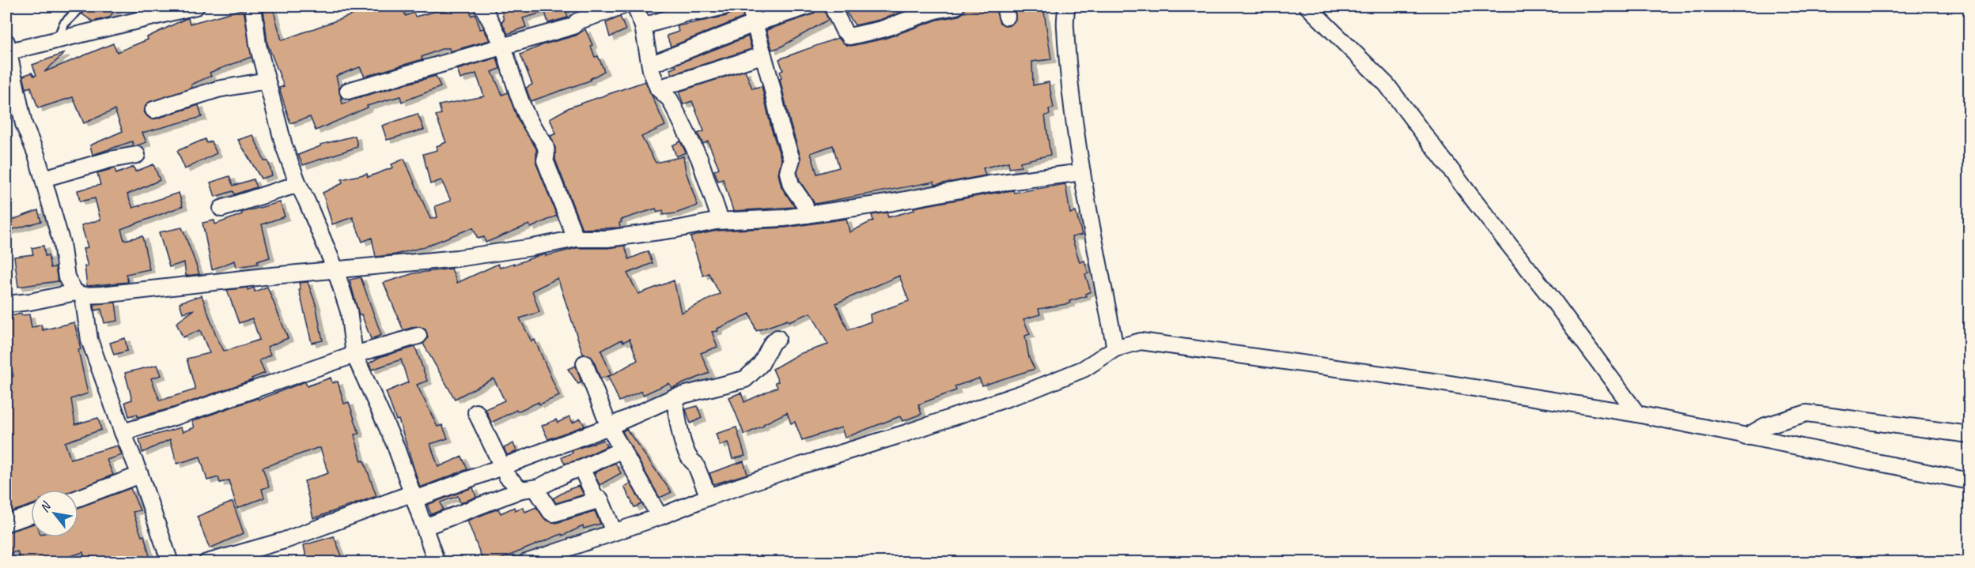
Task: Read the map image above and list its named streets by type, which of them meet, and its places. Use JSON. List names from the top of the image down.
{
  "north": "top left"
}
